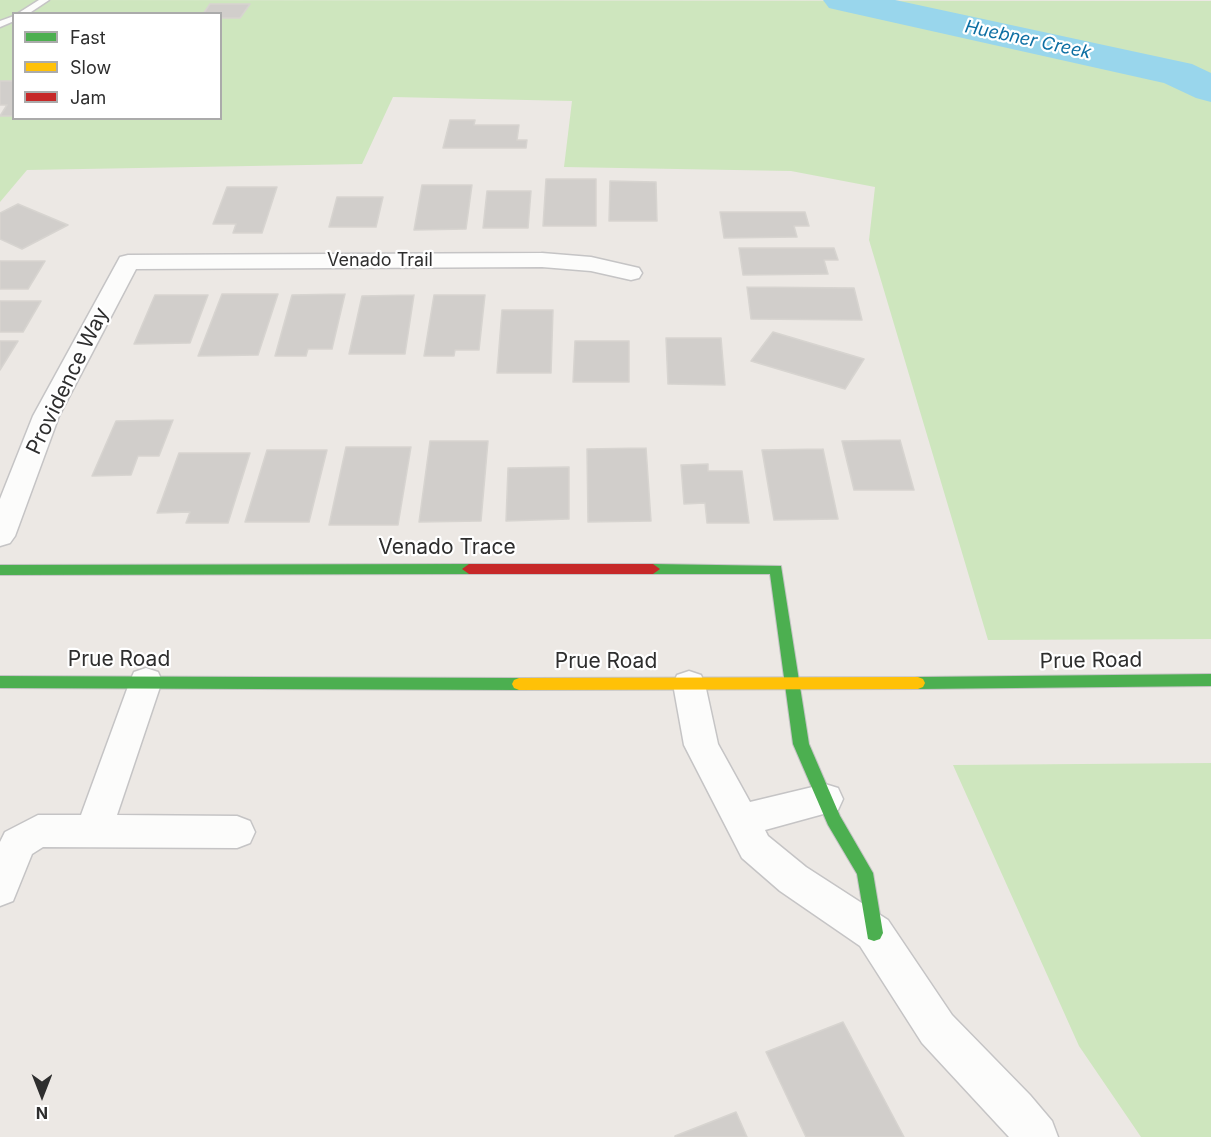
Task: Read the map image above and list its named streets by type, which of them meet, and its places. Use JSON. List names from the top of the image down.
{
  "streets": {
    "street": [
      "Venado Trail",
      "Providence Way",
      "Venado Trace",
      "Prue Road"
    ]
  },
  "crossings": [
    ["Venado Trail", "Providence Way"],
    ["Venado Trace", "Prue Road"]
  ],
  "water": ["Huebner Creek"],
  "legend": ["Fast", "Slow", "Jam"],
  "north": "bottom"
}
